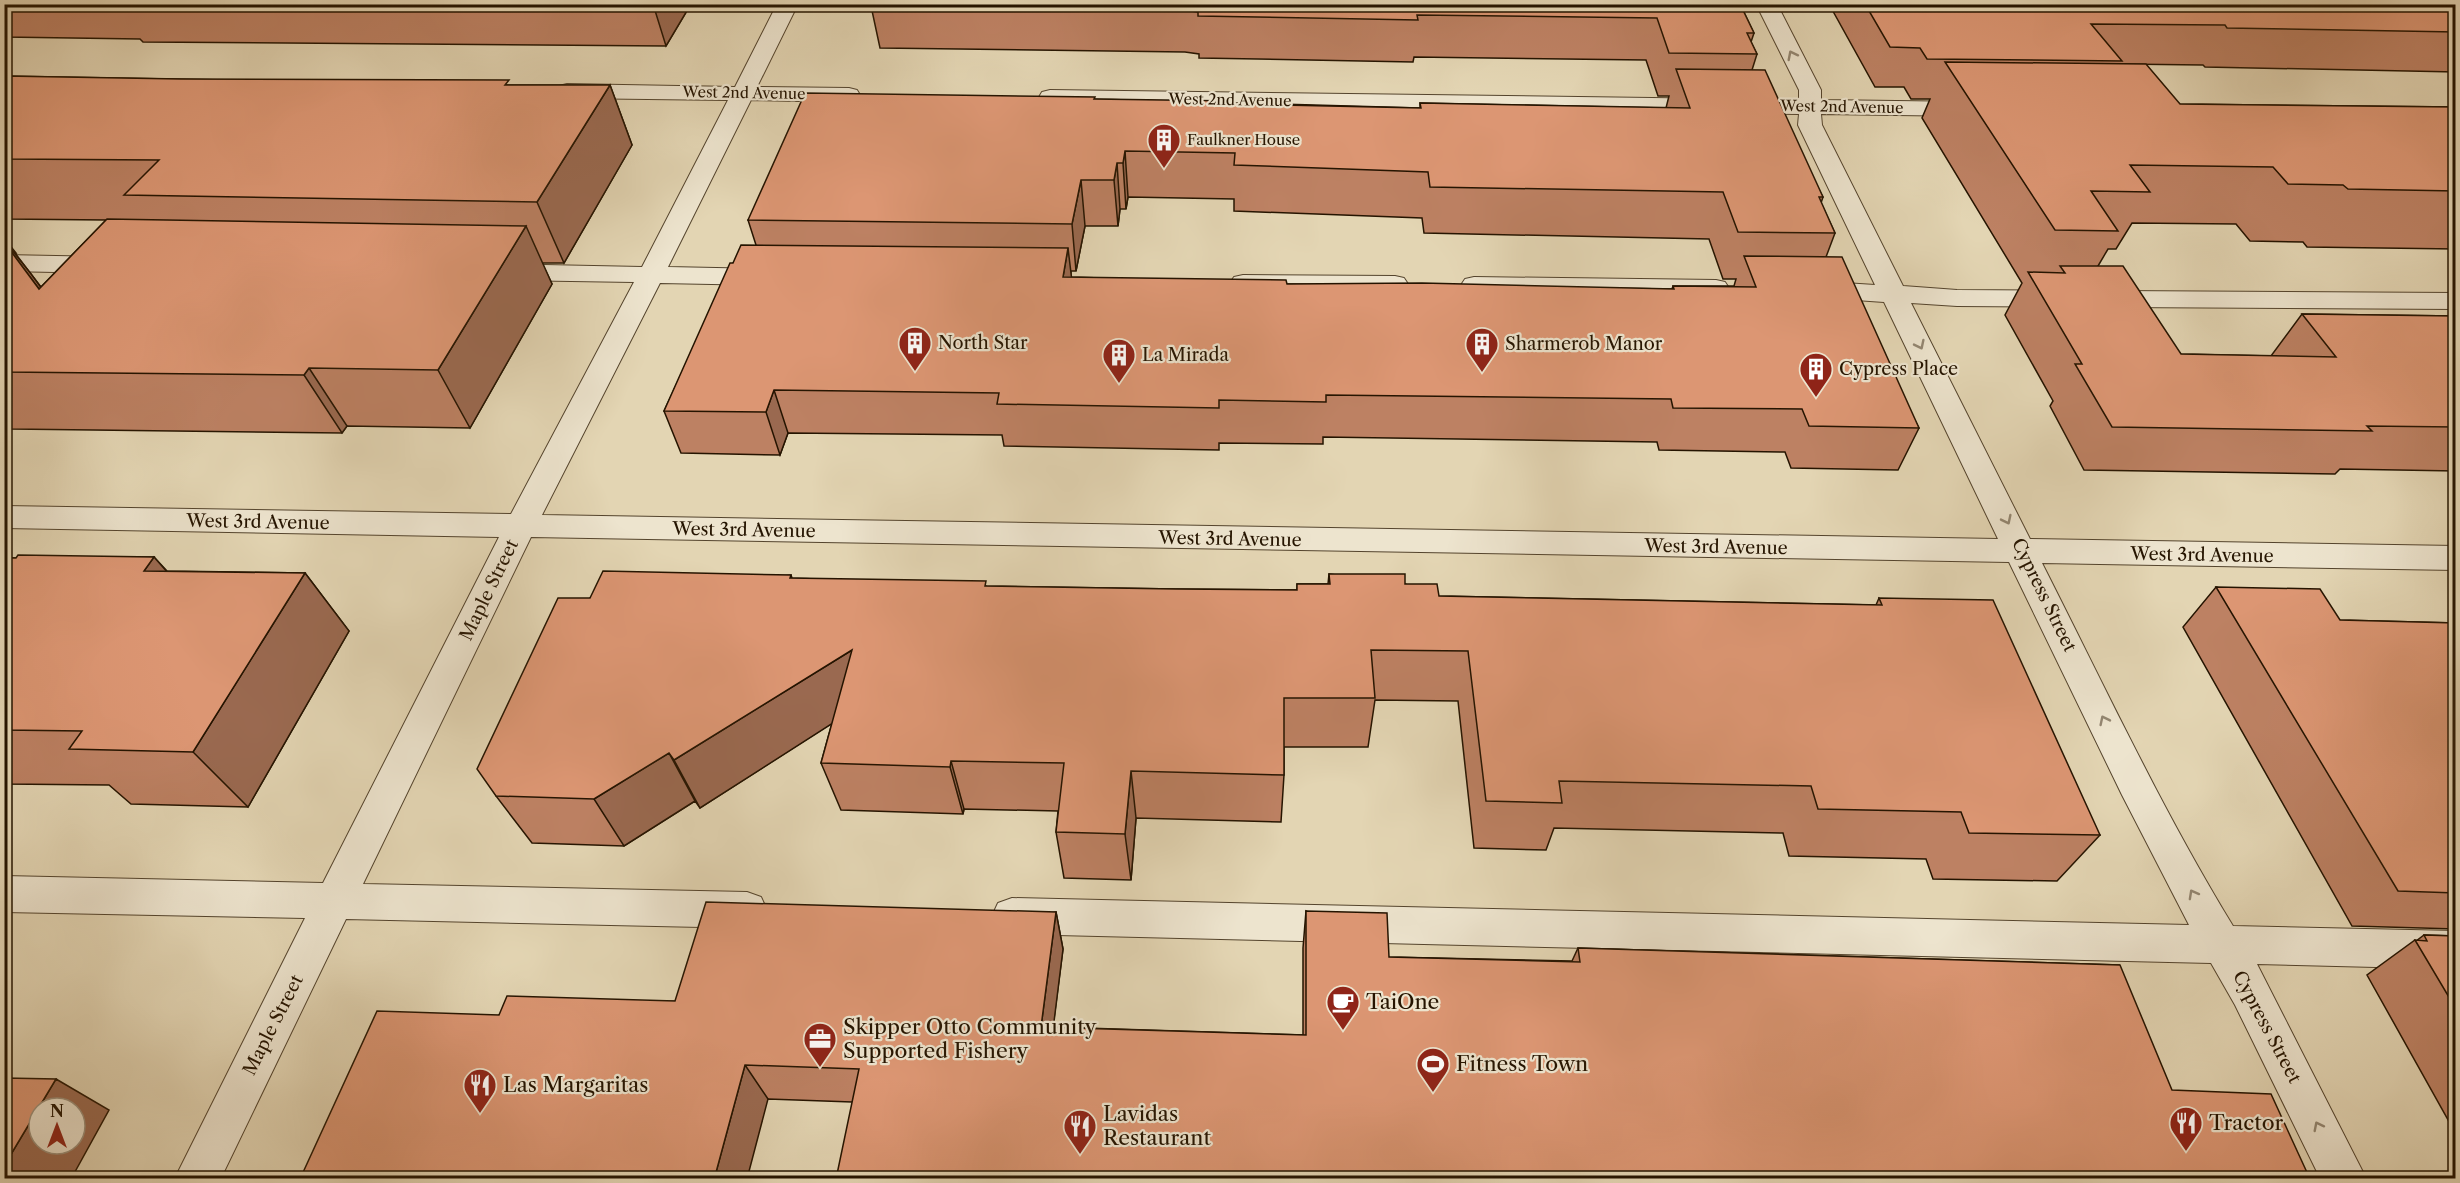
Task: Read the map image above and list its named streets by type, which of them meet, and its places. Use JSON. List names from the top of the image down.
{
  "streets": {
    "street": [
      "West 2nd Avenue",
      "West 3rd Avenue",
      "Maple Street",
      "Cypress Street"
    ]
  },
  "crossings": [
    ["West 2nd Avenue", "Maple Street"],
    ["West 2nd Avenue", "Cypress Street"],
    ["West 3rd Avenue", "Maple Street"],
    ["West 3rd Avenue", "Cypress Street"]
  ],
  "places": {
    "building": [
      "Faulkner House",
      "North Star",
      "Sharmerob Manor",
      "La Mirada",
      "Cypress Place"
    ],
    "cafe": ["TaiOne"],
    "office": ["Skipper Otto Community Supported Fishery"],
    "sports": ["Fitness Town"],
    "restaurant": ["Las Margaritas", "Tractor", "Lavidas Restaurant"]
  },
  "north": "top"
}
